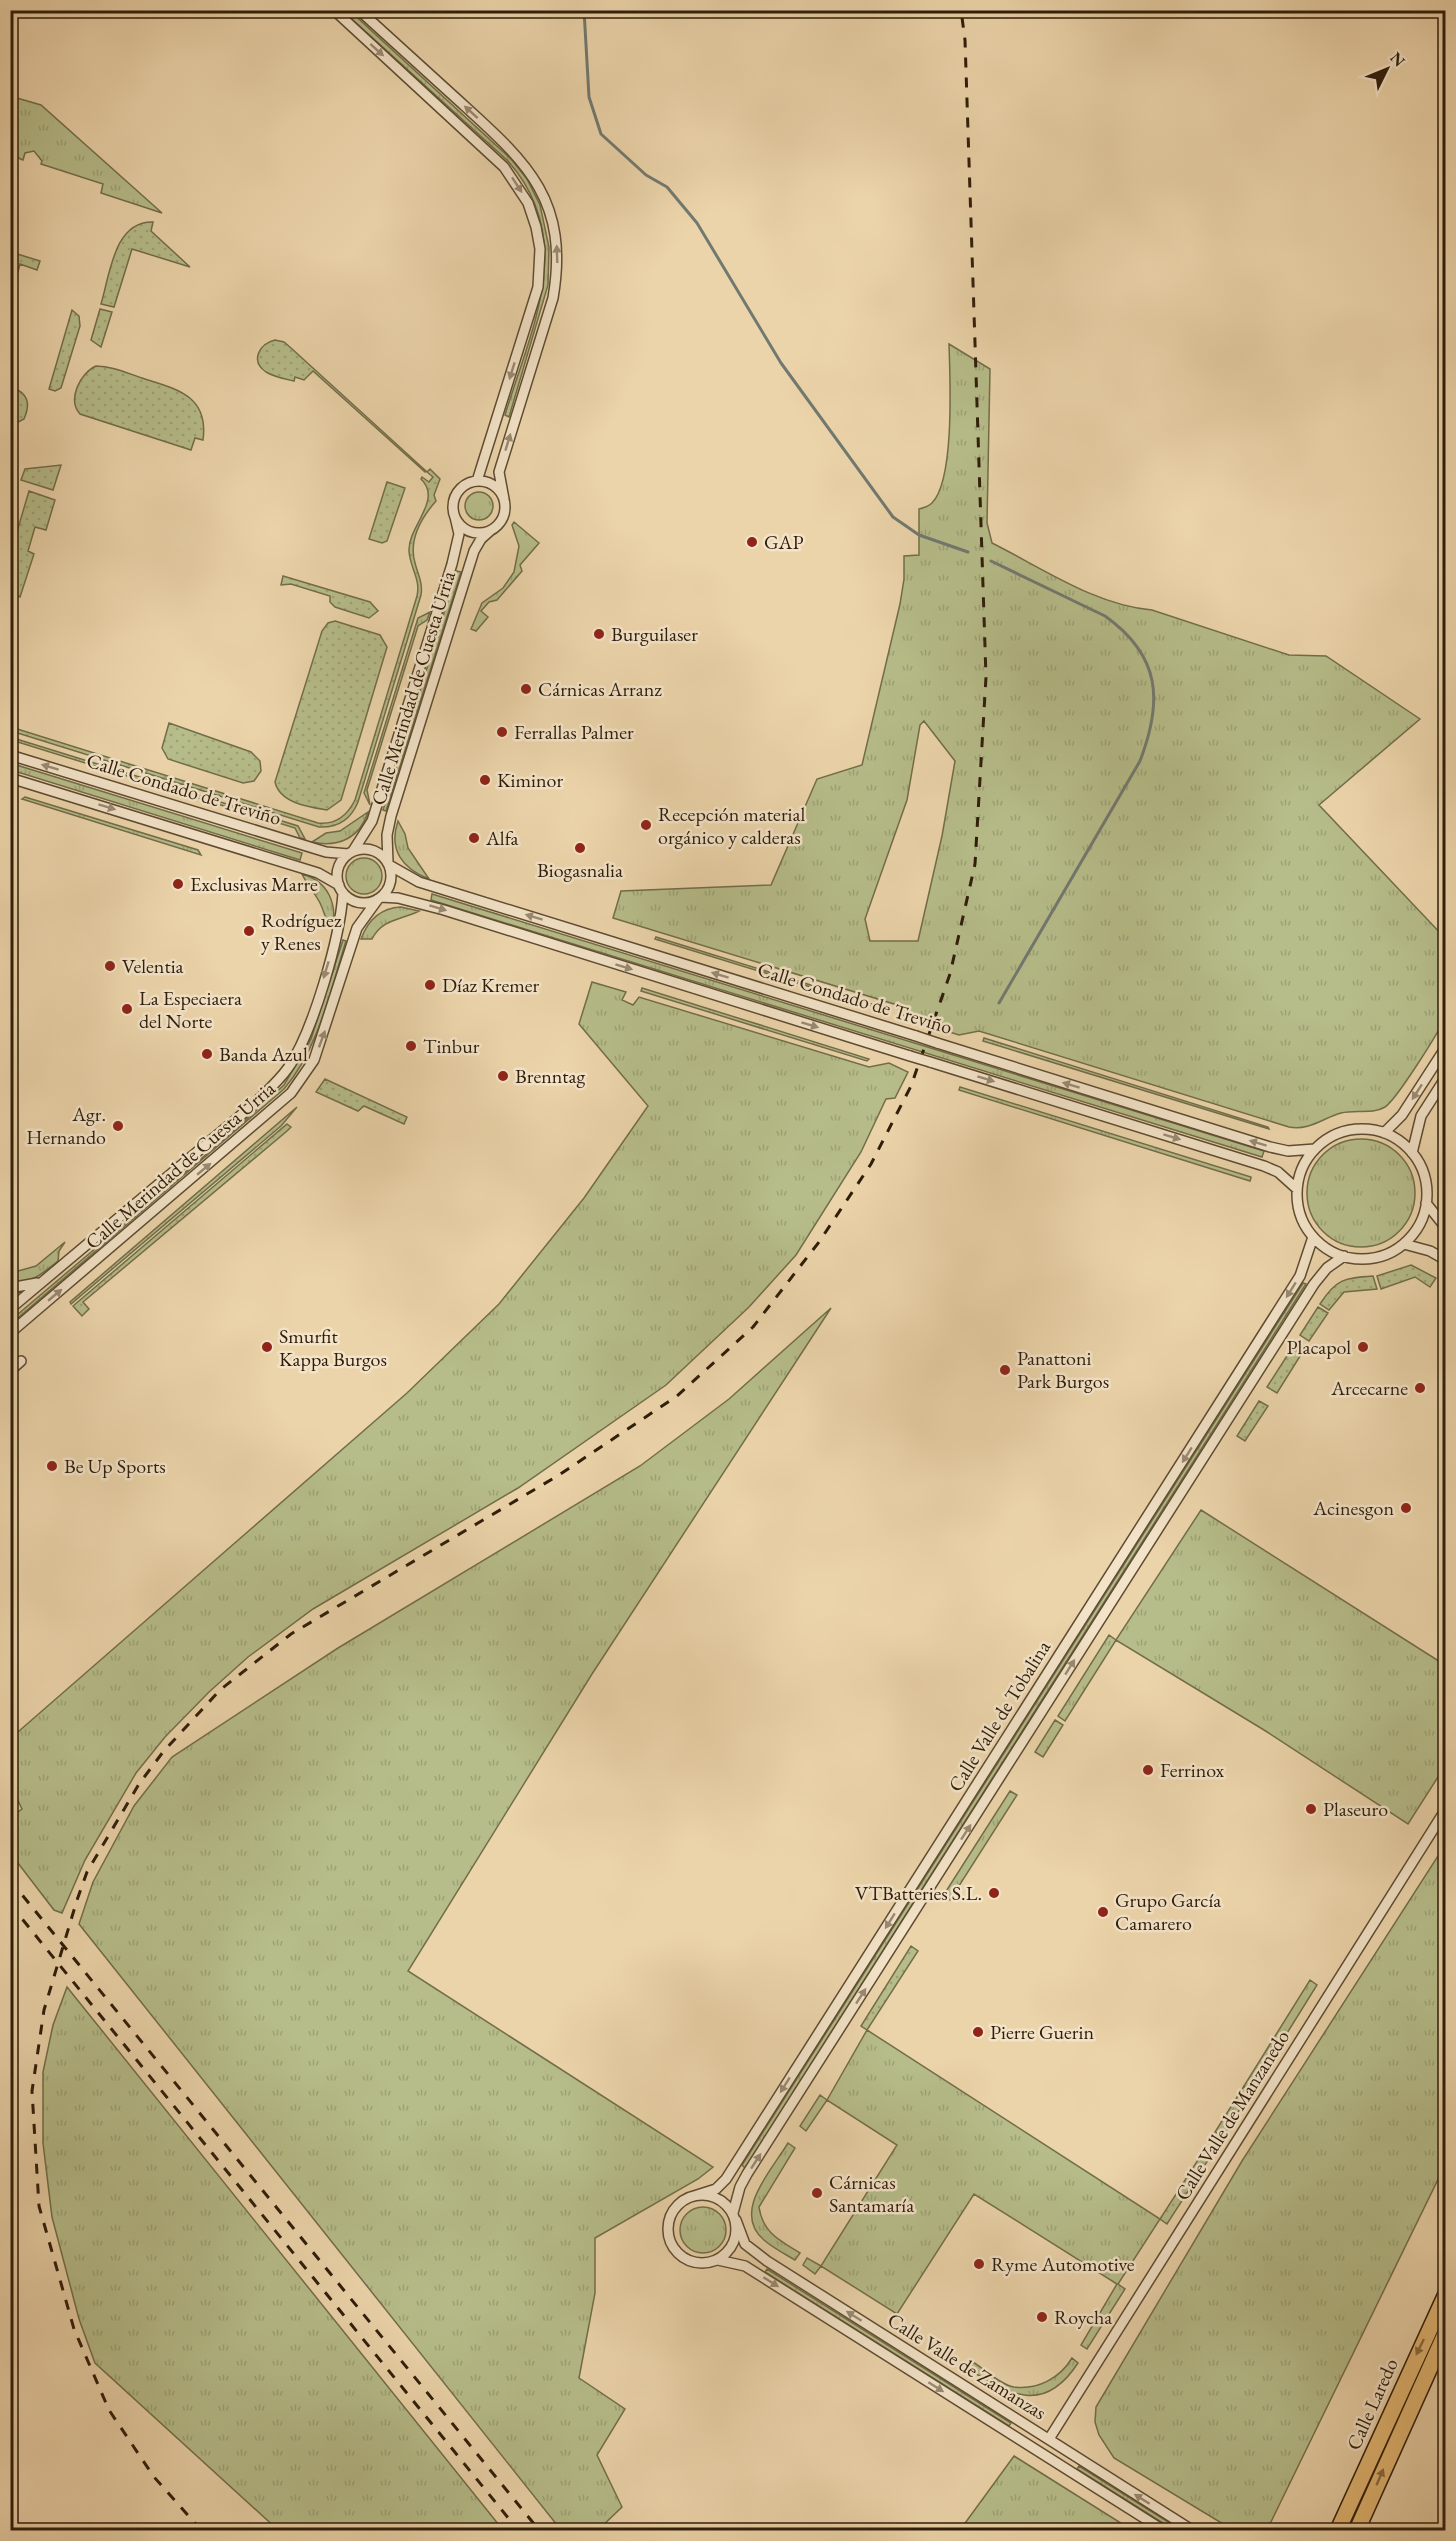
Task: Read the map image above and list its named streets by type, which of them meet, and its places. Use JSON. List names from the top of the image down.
{
  "streets": {
    "main road": ["Calle Laredo"],
    "street": [
      "Calle Merindad de Cuesta Urria",
      "Calle Condado de Treviño",
      "Calle Valle de Tobalina",
      "Calle Valle de Manzanedo",
      "Calle Valle de Zamanzas"
    ]
  },
  "crossings": [
    ["Calle Merindad de Cuesta Urria", "Calle Condado de Treviño"],
    ["Calle Condado de Treviño", "Calle Valle de Tobalina"],
    ["Calle Valle de Tobalina", "Calle Valle de Zamanzas"],
    ["Calle Valle de Manzanedo", "Calle Valle de Zamanzas"]
  ],
  "places": [
    "GAP",
    "Burguilaser",
    "Cárnicas Arranz",
    "Ferrallas Palmer",
    "Kiminor",
    "Recepción material orgánico y calderas",
    "Alfa",
    "Biogasnalia",
    "Exclusivas Marre",
    "Rodríguez y Renes",
    "Velentia",
    "Díaz Kremer",
    "La Especiaera del Norte",
    "Tinbur",
    "Banda Azul",
    "Brenntag",
    "Agr. Hernando",
    "Smurfit Kappa Burgos",
    "Placapol",
    "Panattoni Park Burgos",
    "Arcecarne",
    "Be Up Sports",
    "Acinesgon",
    "Ferrinox",
    "Plaseuro",
    "VTBatteries S.L.",
    "Grupo García Camarero",
    "Pierre Guerin",
    "Cárnicas Santamaría",
    "Ryme Automotive",
    "Roycha"
  ],
  "north": "top right"
}
